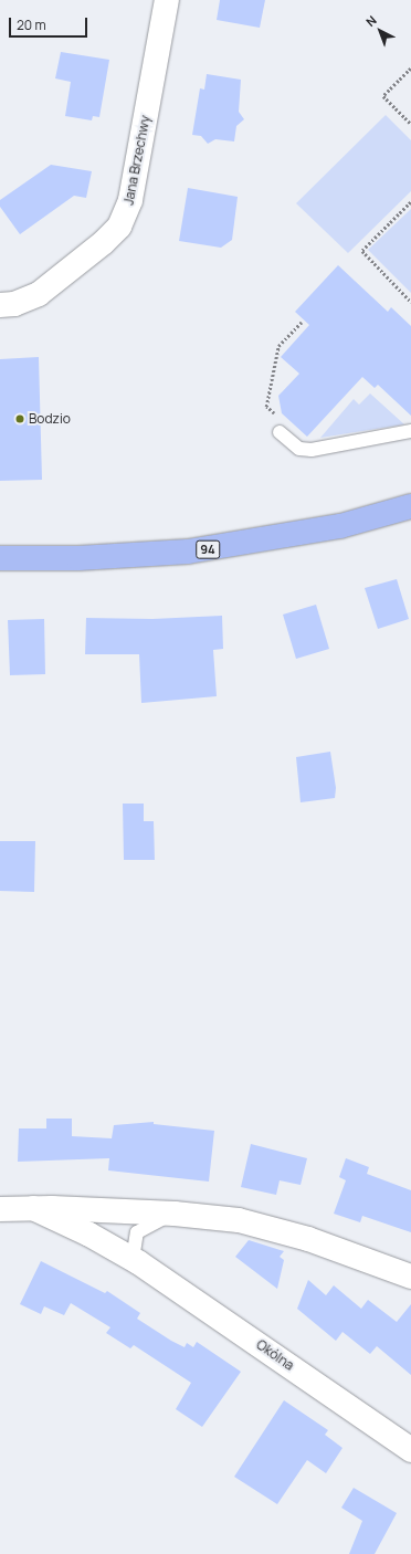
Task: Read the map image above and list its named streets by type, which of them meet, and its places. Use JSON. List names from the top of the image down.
{
  "streets": {
    "main road": ["94"],
    "street": ["Jana Brzechwy", "Okólna"]
  },
  "places": ["Bodzio"],
  "scale_bar": "20 m",
  "north": "top left"
}
